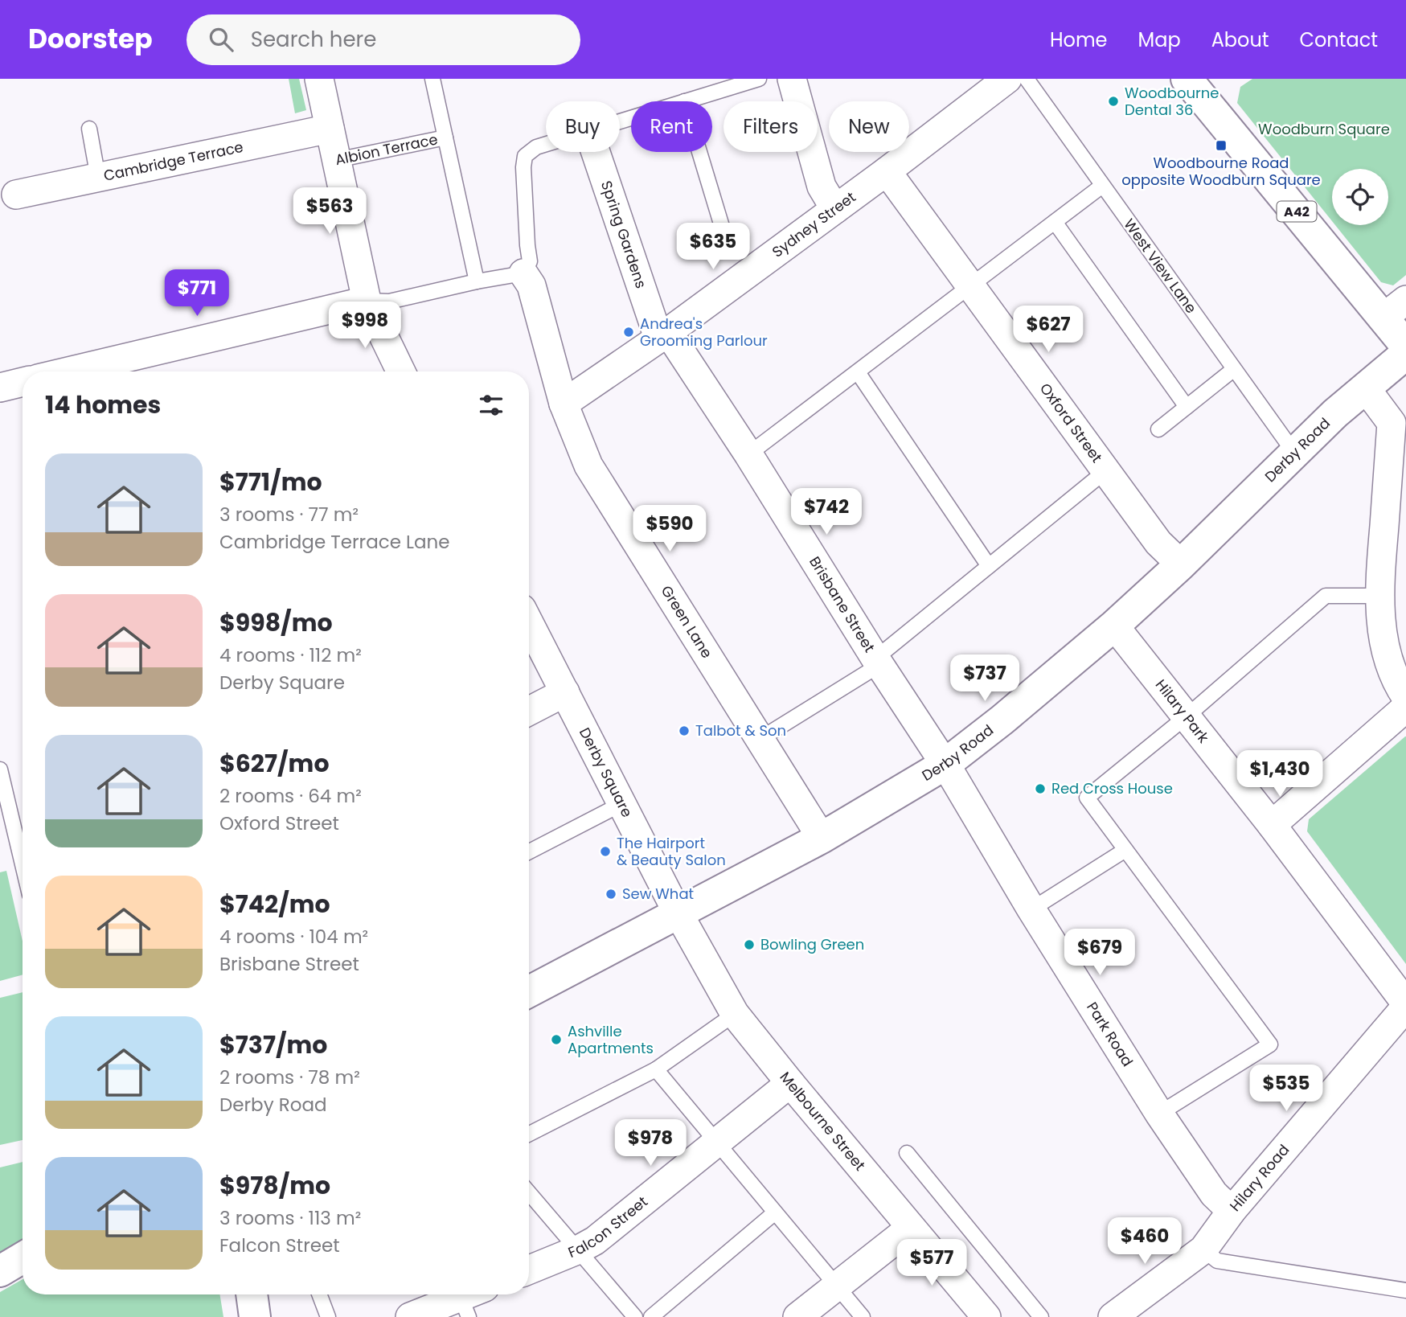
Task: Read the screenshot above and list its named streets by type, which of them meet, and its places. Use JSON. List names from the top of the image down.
{
  "streets": {
    "main road": ["A42", "Derby Road"],
    "street": [
      "Albion Terrace",
      "Cambridge Terrace",
      "Sydney Street",
      "Spring Gardens",
      "Oxford Street",
      "Brisbane Street",
      "Green Lane",
      "Hilary Park",
      "Derby Square",
      "Park Road",
      "Melbourne Street",
      "Hilary Road",
      "Falcon Street"
    ],
    "lane": ["West View Lane"]
  },
  "crossings": [
    ["Sydney Street", "Spring Gardens"],
    ["Sydney Street", "Oxford Street"],
    ["Sydney Street", "Brisbane Street"],
    ["Sydney Street", "Green Lane"],
    ["Spring Gardens", "Brisbane Street"],
    ["West View Lane", "Derby Road"],
    ["Oxford Street", "Derby Road"],
    ["Derby Road", "Brisbane Street"],
    ["Derby Road", "Green Lane"],
    ["Derby Road", "Hilary Park"],
    ["Derby Road", "Derby Square"],
    ["Derby Road", "Park Road"],
    ["Derby Road", "Melbourne Street"],
    ["Brisbane Street", "Park Road"],
    ["Hilary Park", "Hilary Road"],
    ["Derby Square", "Melbourne Street"],
    ["Park Road", "Hilary Road"],
    ["Melbourne Street", "Falcon Street"]
  ],
  "parks": ["Woodburn Square"],
  "places": {
    "other": [
      "Woodbourne Dental 36",
      "Andrea's Grooming Parlour",
      "Talbot & Son",
      "Red Cross House",
      "The Hairport & Beauty Salon",
      "Sew What",
      "Bowling Green",
      "Ashville Apartments"
    ],
    "transit": ["Woodbourne Road opposite Woodburn Square"]
  },
  "page": {
    "header": "Doorstep",
    "search": "Search here",
    "nav": [
      "Home",
      "Map",
      "About",
      "Contact"
    ],
    "chip": [
      "Buy",
      "Rent",
      "Filters",
      "New"
    ],
    "price": [
      "$563",
      "$635",
      "$771",
      "$998",
      "$627",
      "$742",
      "$590",
      "$737",
      "$1,430",
      "$679",
      "$535",
      "$978",
      "$460",
      "$577"
    ],
    "heading": "14 homes",
    "list": [
      {
        "name": "$771/mo",
        "note": "3 rooms · 77 m² · Cambridge Terrace Lane"
      },
      {
        "name": "$998/mo",
        "note": "4 rooms · 112 m² · Derby Square"
      },
      {
        "name": "$627/mo",
        "note": "2 rooms · 64 m² · Oxford Street"
      },
      {
        "name": "$742/mo",
        "note": "4 rooms · 104 m² · Brisbane Street"
      },
      {
        "name": "$737/mo",
        "note": "2 rooms · 78 m² · Derby Road"
      },
      {
        "name": "$978/mo",
        "note": "3 rooms · 113 m² · Falcon Street"
      }
    ]
  }
}
